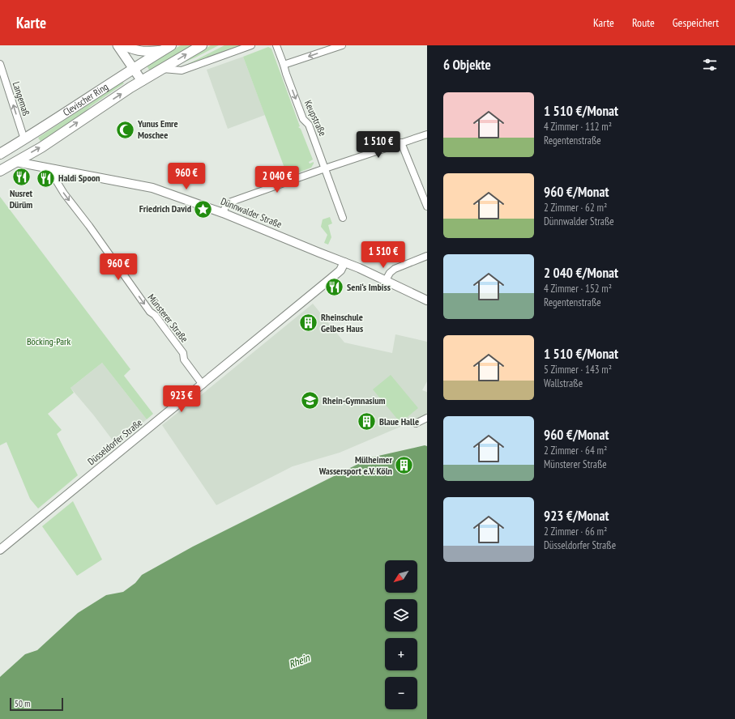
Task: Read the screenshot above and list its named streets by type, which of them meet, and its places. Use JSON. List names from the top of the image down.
{
  "streets": {
    "main road": ["Clevischer Ring"],
    "street": [
      "Langemaß",
      "Keupstraße",
      "Dünnwalder Straße",
      "Münsterer Straße",
      "Düsseldorfer Straße"
    ]
  },
  "crossings": [
    ["Langemaß", "Clevischer Ring"],
    ["Clevischer Ring", "Dünnwalder Straße"],
    ["Dünnwalder Straße", "Münsterer Straße"],
    ["Dünnwalder Straße", "Düsseldorfer Straße"],
    ["Münsterer Straße", "Düsseldorfer Straße"]
  ],
  "one_way": ["Langemaß", "Keupstraße", "Münsterer Straße"],
  "water": ["Rhein"],
  "parks": ["Böcking-Park"],
  "places": {
    "mosque": ["Yunus Emre Moschee"],
    "restaurant": ["Nusret Dürüm", "Haldi Spoon", "Seni‘s Imbiss"],
    "place": ["Friedrich David"],
    "building": ["Rheinschule Gelbes Haus", "Blaue Halle", "Mülheimer Wassersport e.V. Köln"],
    "school or university": ["Rhein-Gymnasium"]
  },
  "scale_bar": "50 m",
  "north": "bottom left",
  "page": {
    "header": "Karte",
    "nav": ["Karte", "Route", "Gespeichert"],
    "heading": "6 Objekte",
    "list": [
      {
        "name": "1 510 €/Monat",
        "note": "4 Zimmer · 112 m² · Regentenstraße"
      },
      {
        "name": "960 €/Monat",
        "note": "2 Zimmer · 62 m² · Dünnwalder Straße"
      },
      {
        "name": "2 040 €/Monat",
        "note": "4 Zimmer · 152 m² · Regentenstraße"
      },
      {
        "name": "1 510 €/Monat",
        "note": "5 Zimmer · 143 m² · Wallstraße"
      },
      {
        "name": "960 €/Monat",
        "note": "2 Zimmer · 64 m² · Münsterer Straße"
      },
      {
        "name": "923 €/Monat",
        "note": "2 Zimmer · 66 m² · Düsseldorfer Straße"
      }
    ],
    "price": [
      "1 510 €",
      "960 €",
      "2 040 €",
      "1 510 €",
      "960 €",
      "923 €"
    ],
    "map_buttons": ["+", "−"],
    "scale": "50 m"
  }
}
